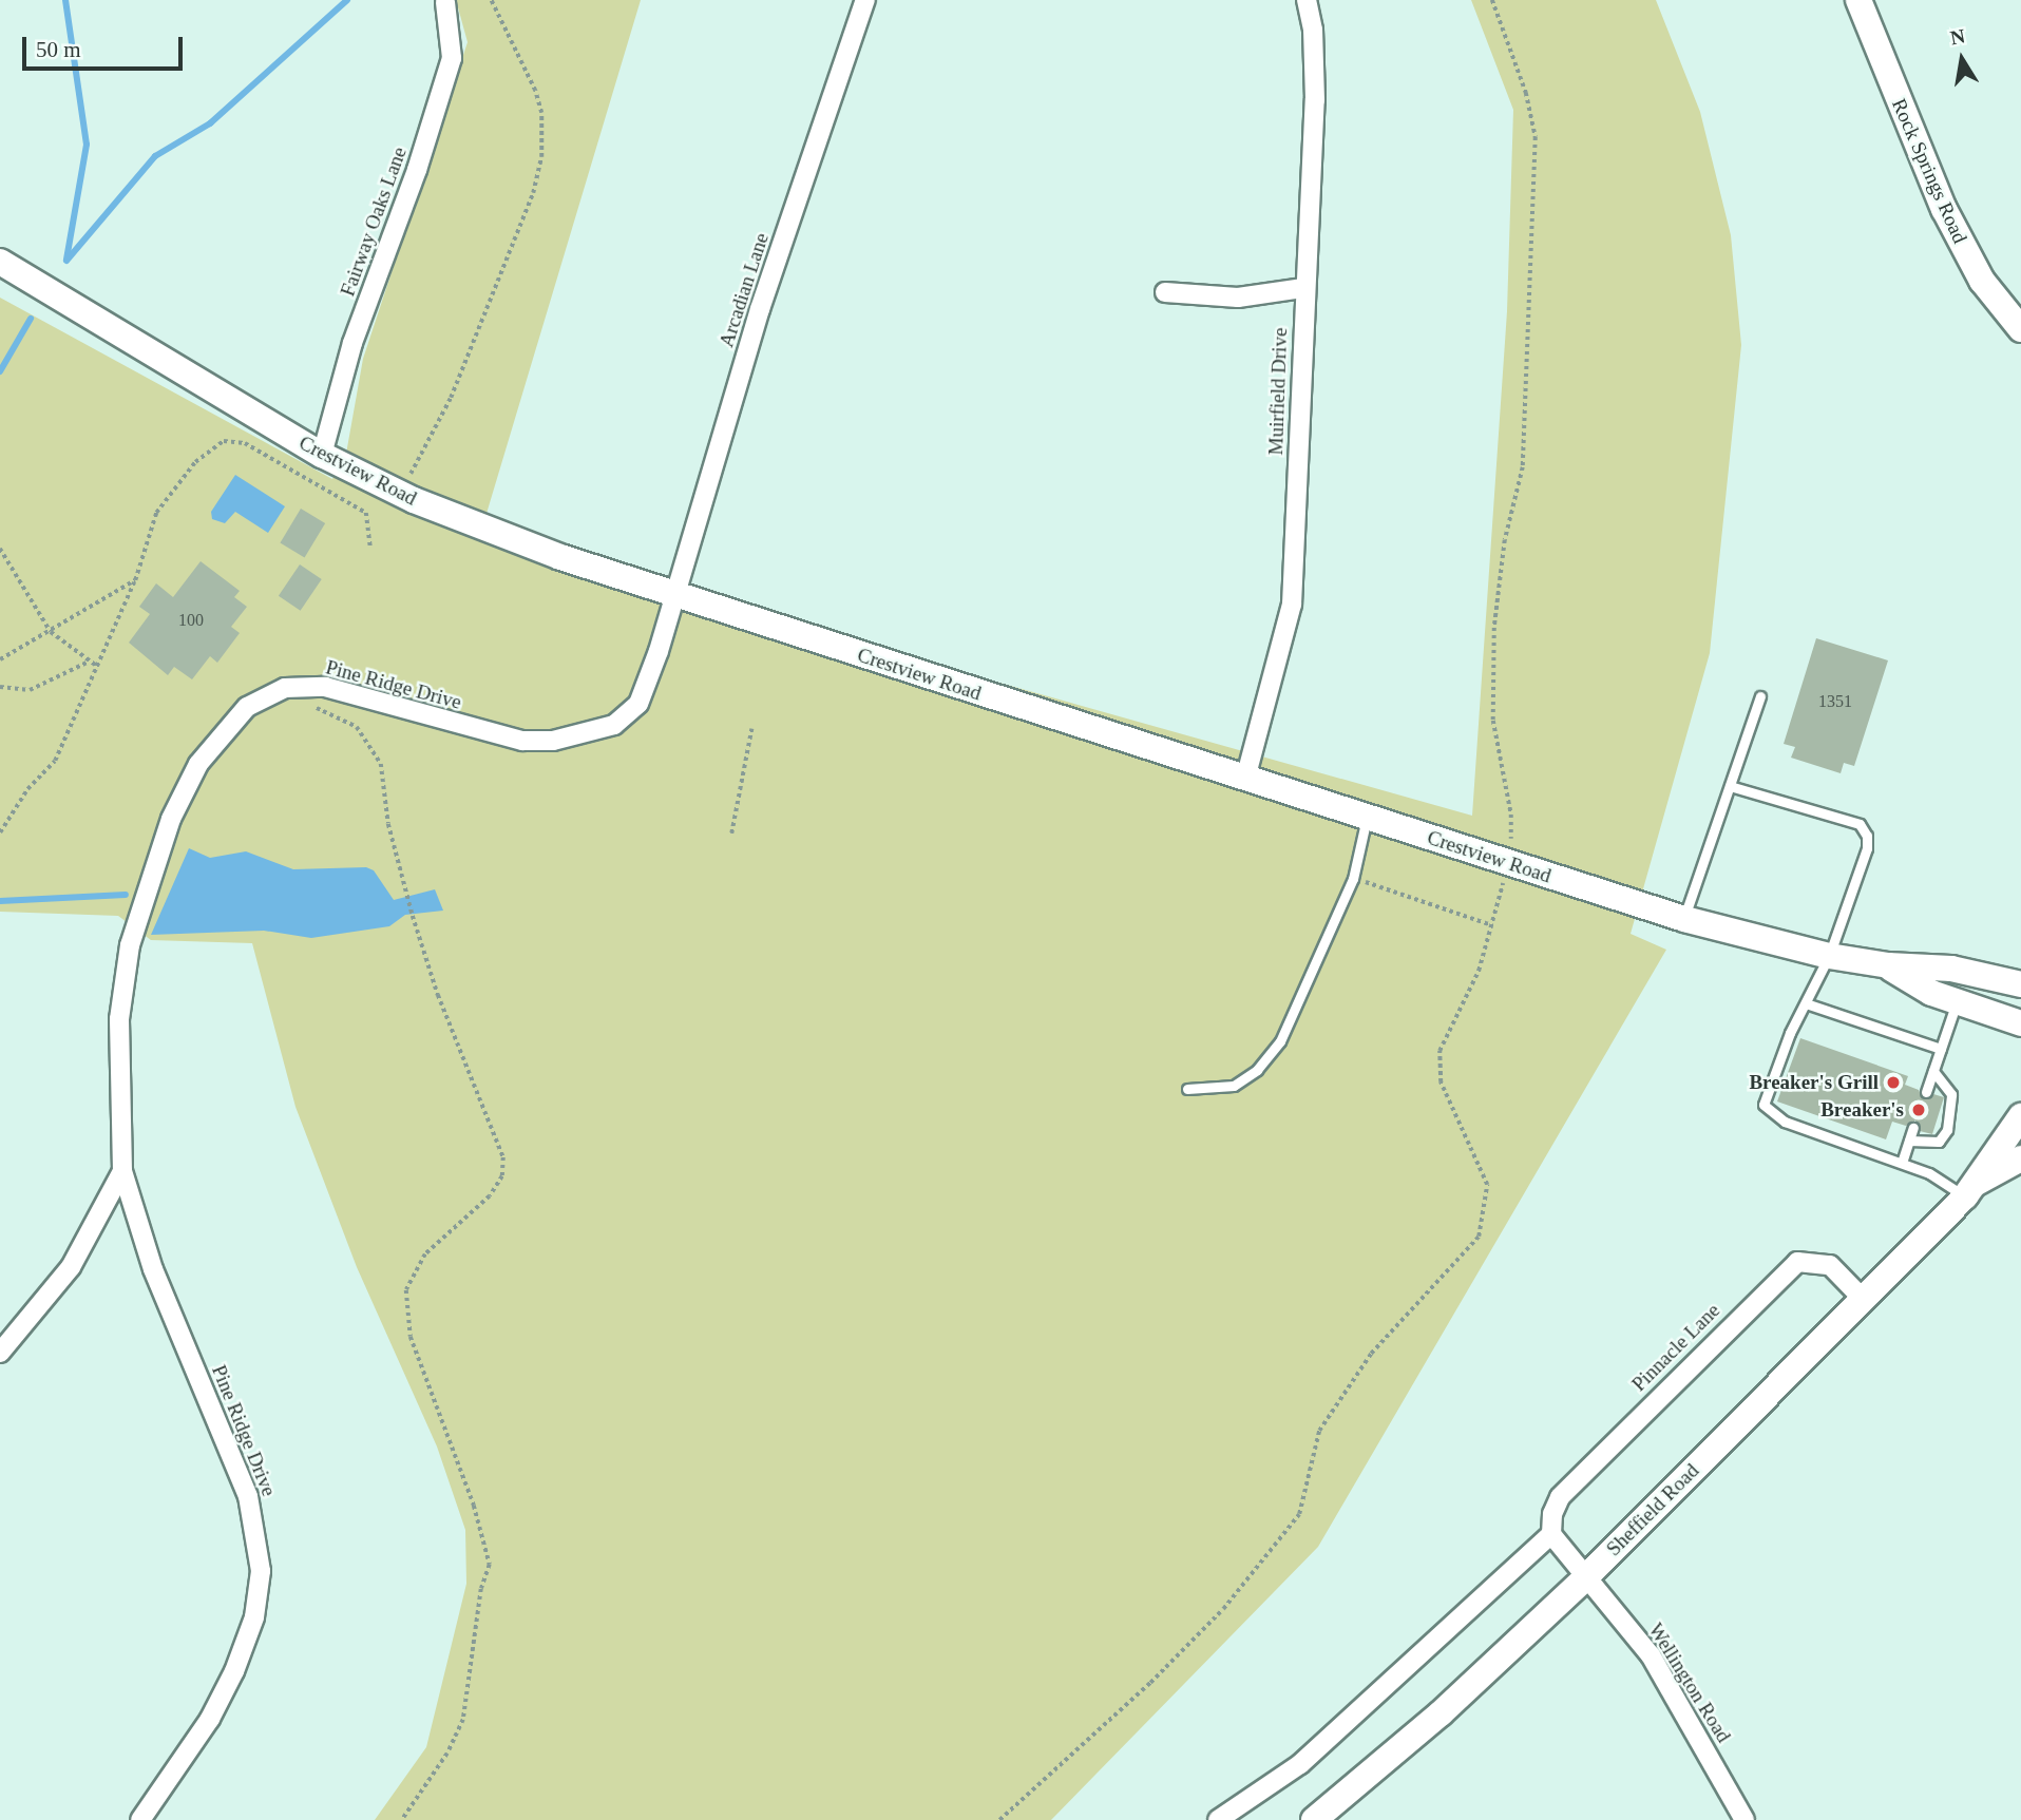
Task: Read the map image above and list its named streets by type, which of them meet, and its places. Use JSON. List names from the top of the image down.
{
  "streets": {
    "street": [
      "Rock Springs Road",
      "Fairway Oaks Lane",
      "Arcadian Lane",
      "Muirfield Drive",
      "Crestview Road",
      "Pine Ridge Drive",
      "Pinnacle Lane",
      "Sheffield Road",
      "Wellington Road"
    ]
  },
  "crossings": [
    ["Fairway Oaks Lane", "Crestview Road"],
    ["Arcadian Lane", "Crestview Road"],
    ["Arcadian Lane", "Pine Ridge Drive"],
    ["Muirfield Drive", "Crestview Road"],
    ["Crestview Road", "Pine Ridge Drive"],
    ["Pinnacle Lane", "Sheffield Road"],
    ["Sheffield Road", "Wellington Road"]
  ],
  "places": ["Breaker's Grill", "Breaker's"],
  "house_numbers": ["100", "1351"],
  "scale_bar": "50 m",
  "north": "top"
}
